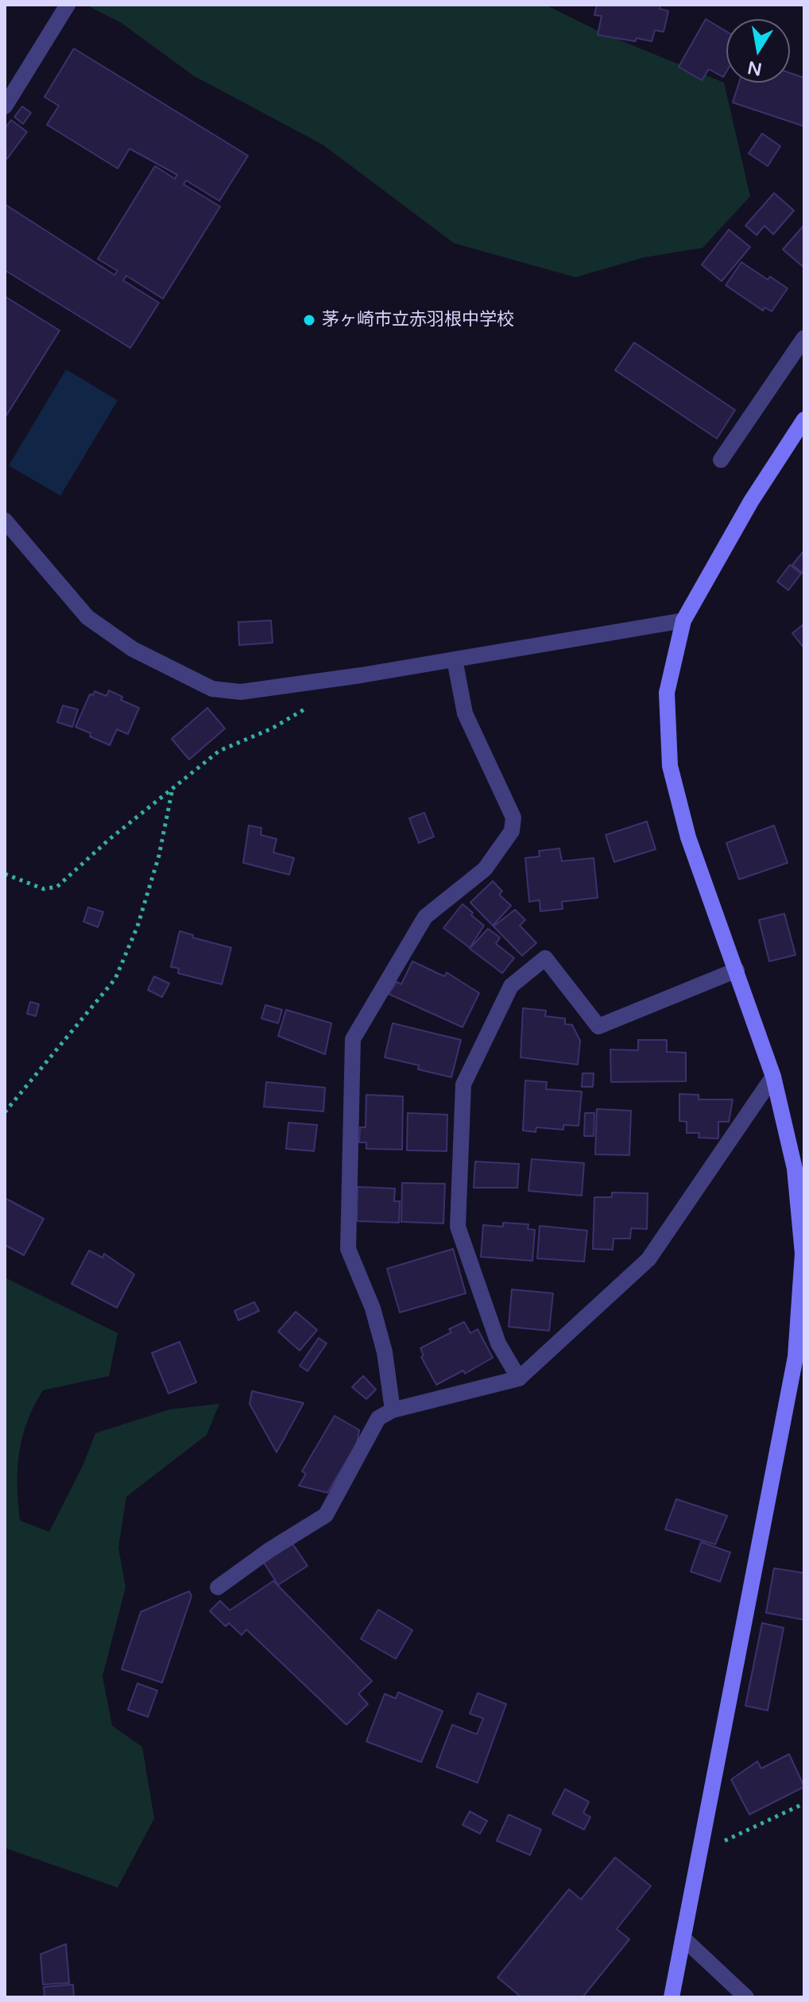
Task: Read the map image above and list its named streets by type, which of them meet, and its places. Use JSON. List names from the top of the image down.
{
  "places": ["茅ヶ崎市立赤羽根中学校"],
  "north": "bottom"
}
